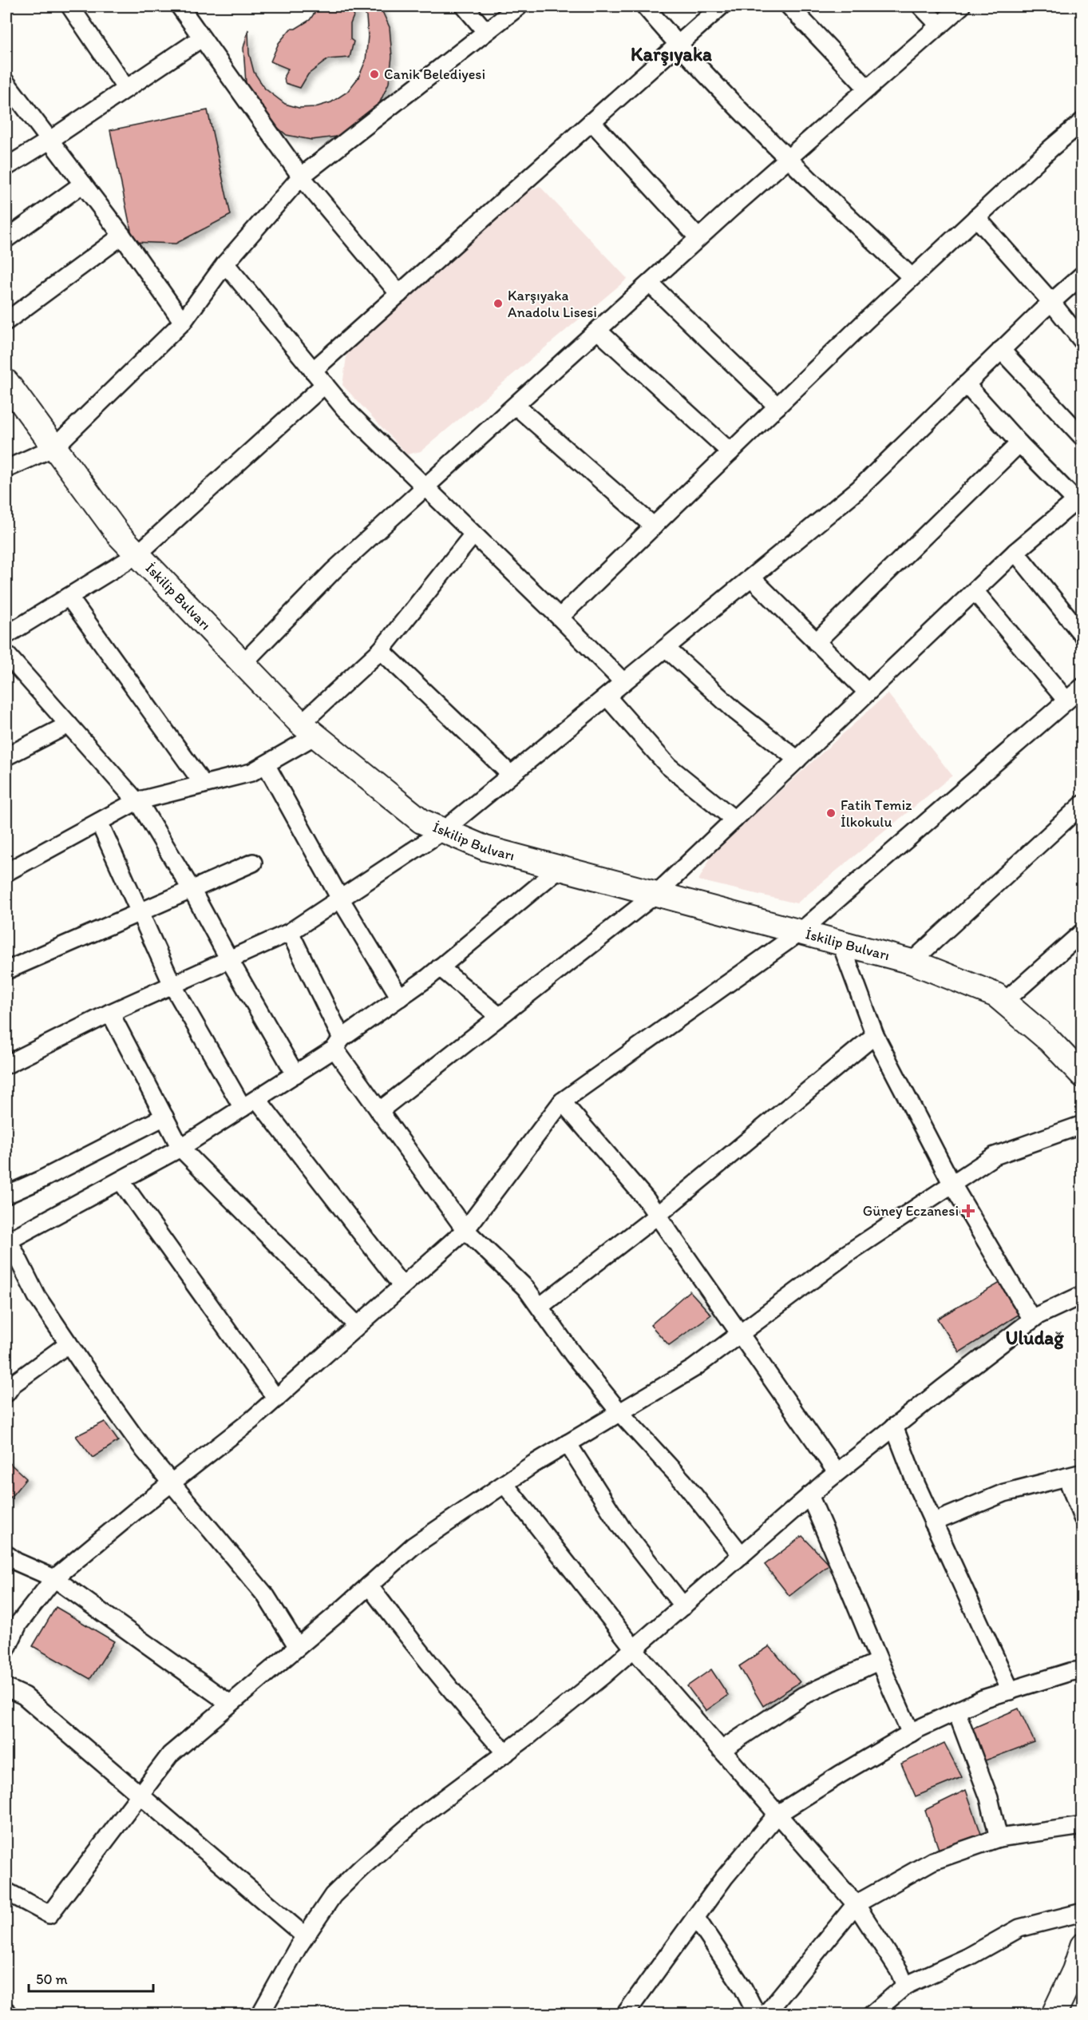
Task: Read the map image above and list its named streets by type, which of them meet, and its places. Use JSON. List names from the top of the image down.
{
  "streets": {
    "main road": ["İskilip Bulvarı"]
  },
  "districts": ["Karşıyaka", "Uludağ"],
  "places": {
    "other": ["Canik Belediyesi", "Karşıyaka Anadolu Lisesi", "Fatih Temiz İlkokulu"],
    "health": ["Güney Eczanesi"]
  },
  "scale_bar": "50 m"
}
